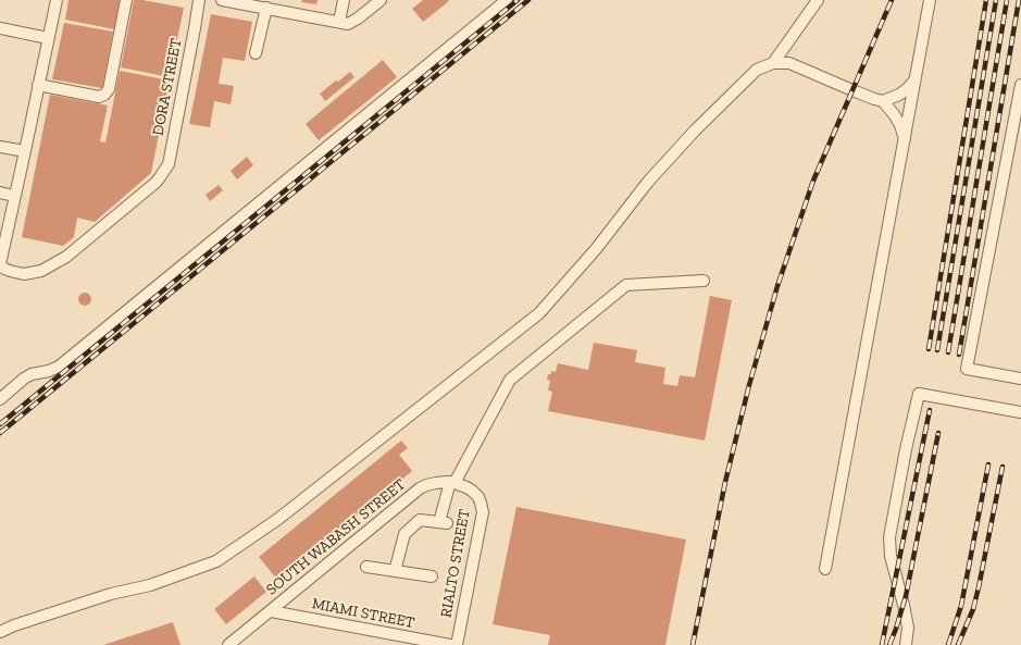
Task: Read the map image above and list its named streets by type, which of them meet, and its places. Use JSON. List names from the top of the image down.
{
  "streets": {
    "street": [
      "DORA STREET",
      "SOUTH WABASH STREET",
      "RIALTO STREET",
      "MIAMI STREET"
    ]
  },
  "crossings": [
    ["SOUTH WABASH STREET", "RIALTO STREET"],
    ["SOUTH WABASH STREET", "MIAMI STREET"]
  ]
}
